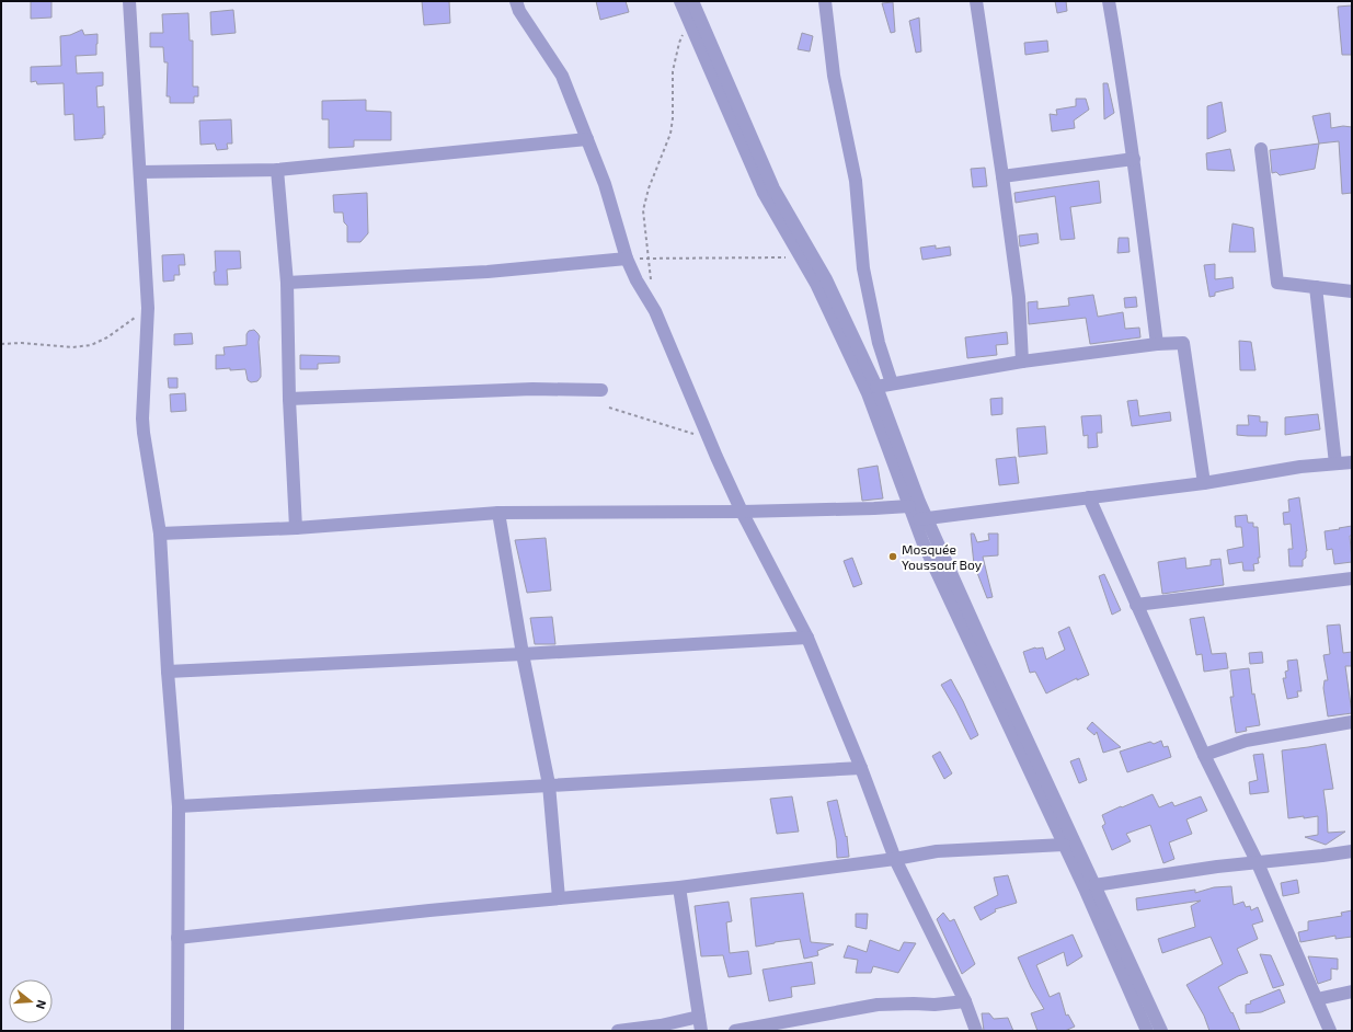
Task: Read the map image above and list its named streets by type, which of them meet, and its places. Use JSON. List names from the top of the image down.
{
  "places": ["Mosquée Youssouf Boy"],
  "north": "right"
}
